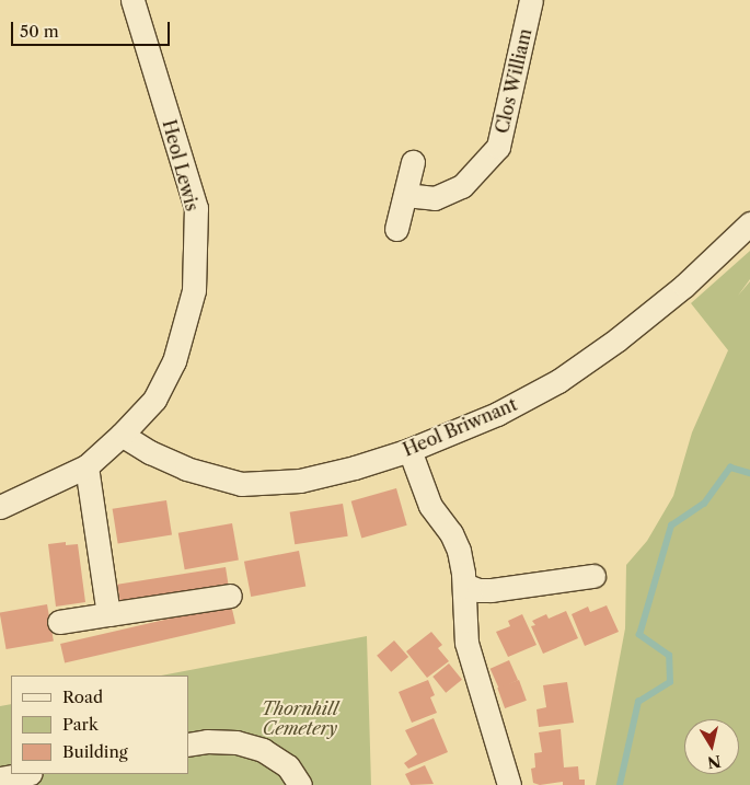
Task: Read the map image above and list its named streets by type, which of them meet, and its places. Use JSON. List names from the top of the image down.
{
  "streets": {
    "street": ["Clos William", "Heol Lewis", "Heol Briwnant"]
  },
  "crossings": [
    ["Heol Lewis", "Heol Briwnant"]
  ],
  "parks": ["Thornhill Cemetery"],
  "legend": ["Road", "Park", "Building"],
  "scale_bar": "50 m",
  "north": "bottom"
}
